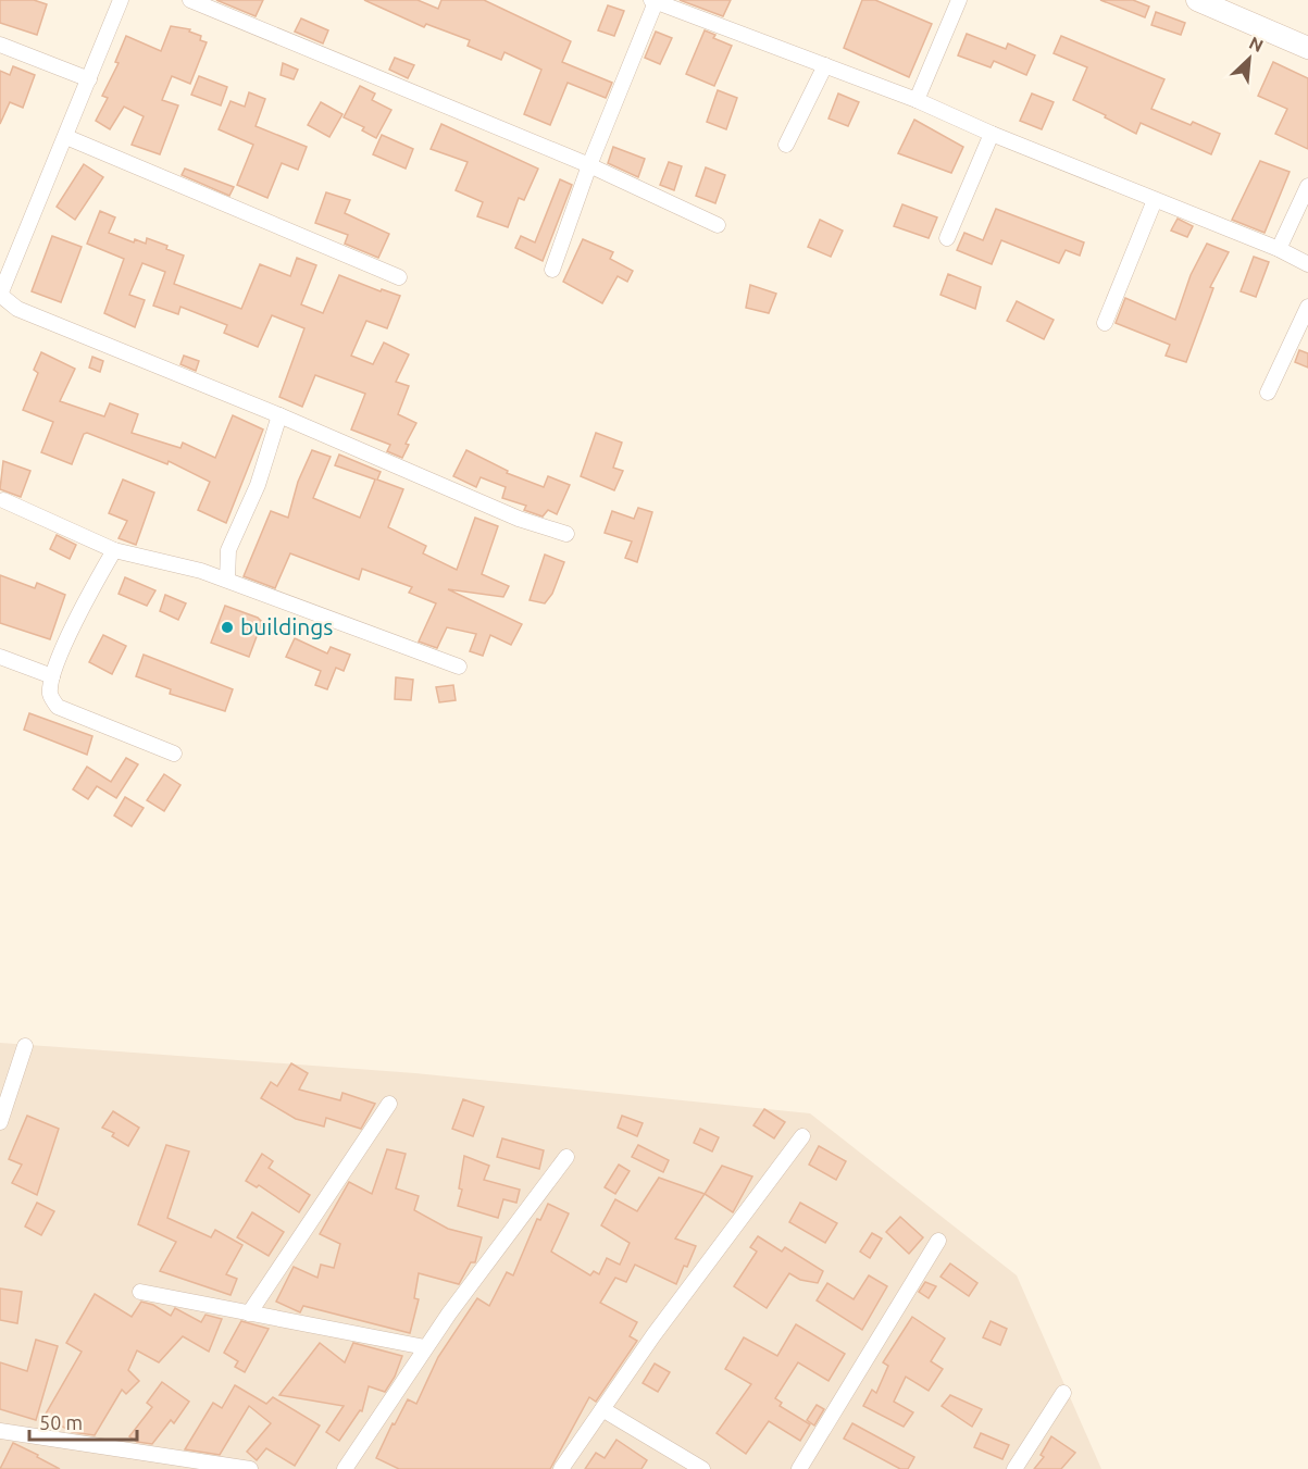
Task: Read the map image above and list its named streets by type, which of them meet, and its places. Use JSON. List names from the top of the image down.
{
  "places": ["buildings"],
  "scale_bar": "50 m",
  "north": "top right"
}
